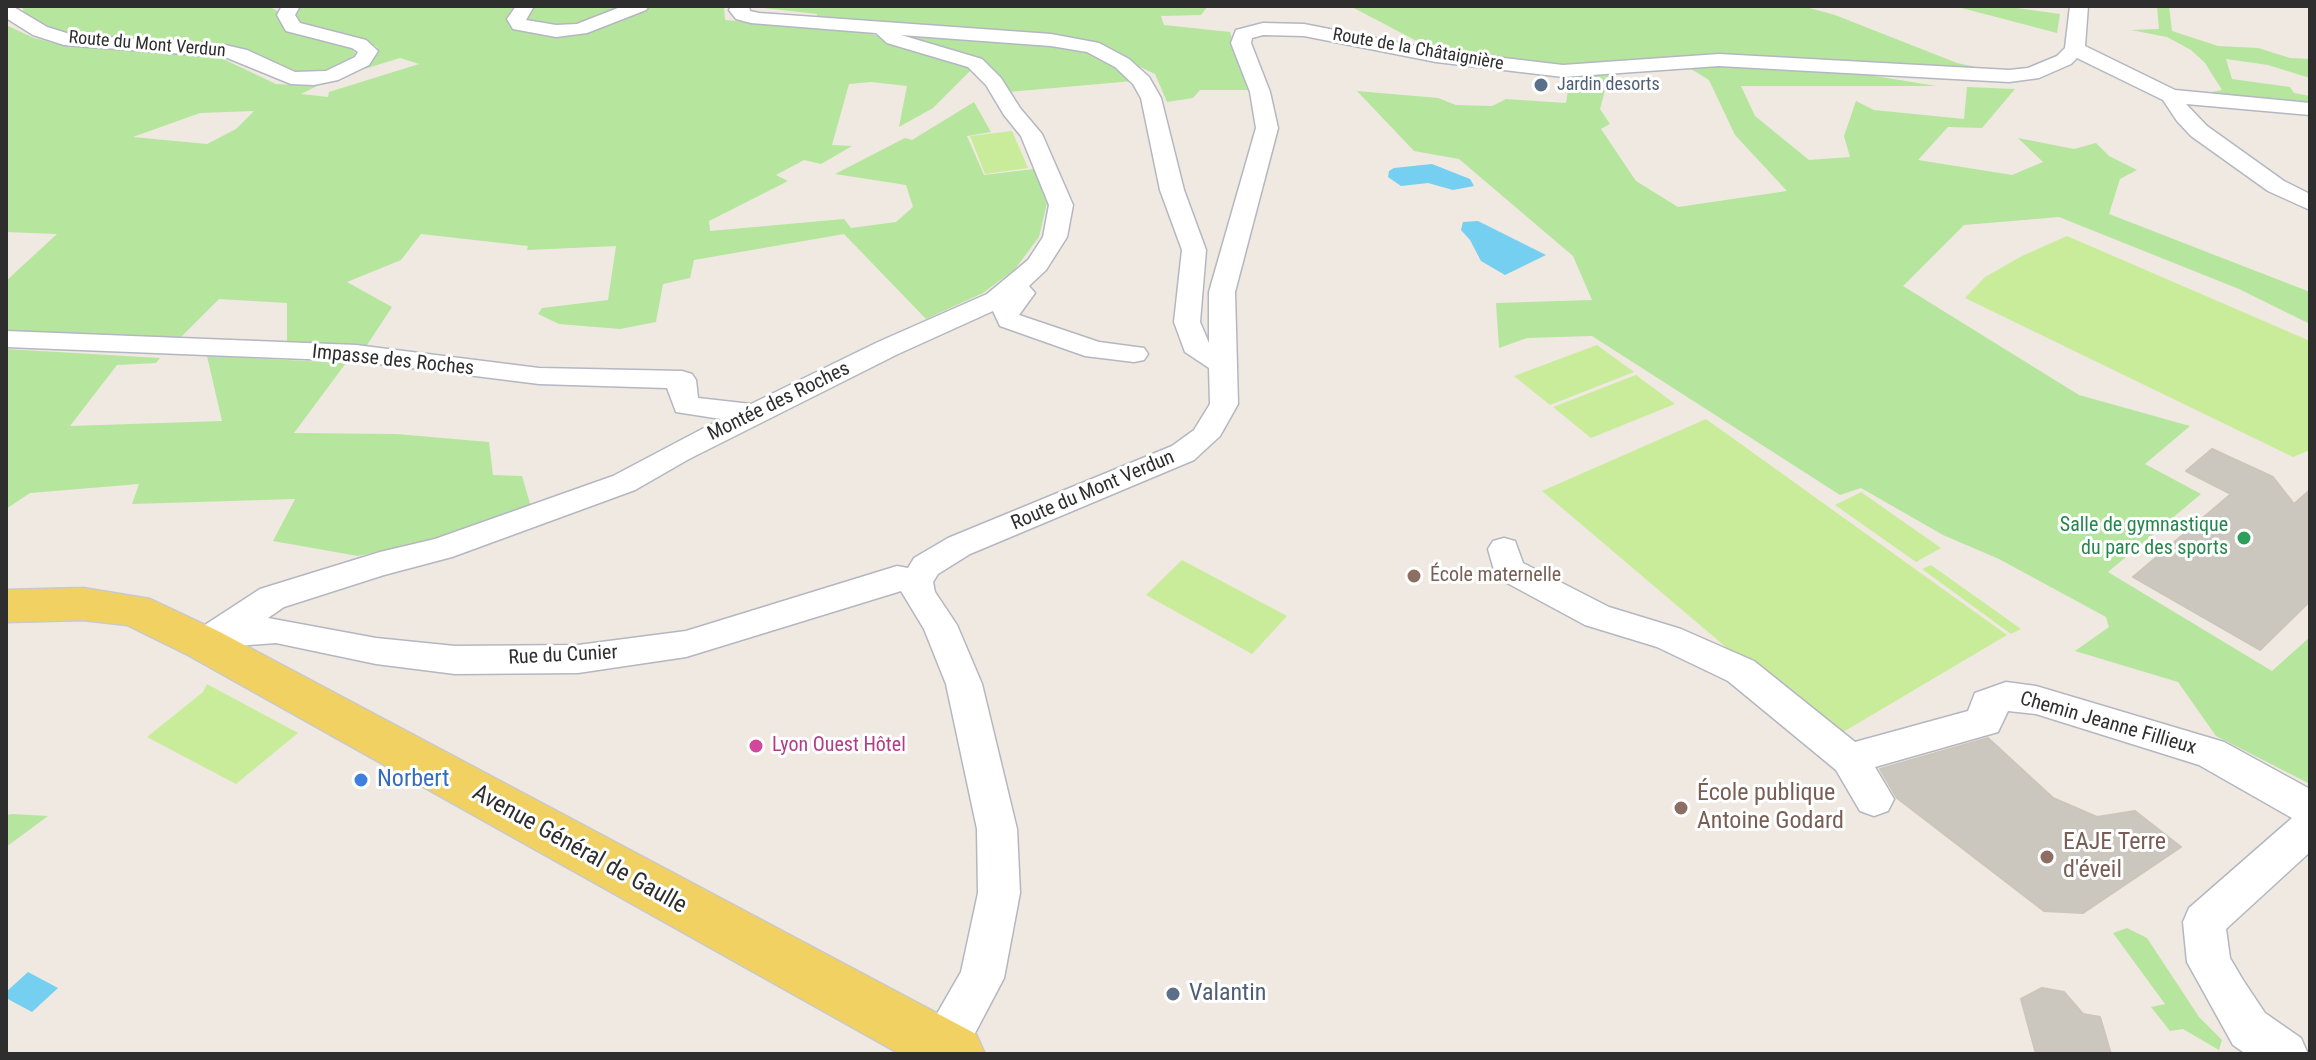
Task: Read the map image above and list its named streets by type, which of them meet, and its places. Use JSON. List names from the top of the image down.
{
  "streets": {
    "main road": ["Avenue Général de Gaulle"],
    "street": [
      "Route du Mont Verdun",
      "Route de la Châtaignière",
      "Impasse des Roches",
      "Montée des Roches",
      "Rue du Cunier",
      "Chemin Jeanne Fillieux"
    ]
  },
  "crossings": [
    ["Route du Mont Verdun", "Route de la Châtaignière"],
    ["Route du Mont Verdun", "Rue du Cunier"],
    ["Impasse des Roches", "Montée des Roches"],
    ["Montée des Roches", "Rue du Cunier"],
    ["Montée des Roches", "Avenue Général de Gaulle"],
    ["Rue du Cunier", "Avenue Général de Gaulle"]
  ],
  "places": [
    "Jardin desorts",
    "Salle de gymnastique du parc des sports",
    "École maternelle",
    "Lyon Ouest Hôtel",
    "Norbert",
    "École publique Antoine Godard",
    "EAJE Terre d'éveil",
    "Valantin"
  ]
}
